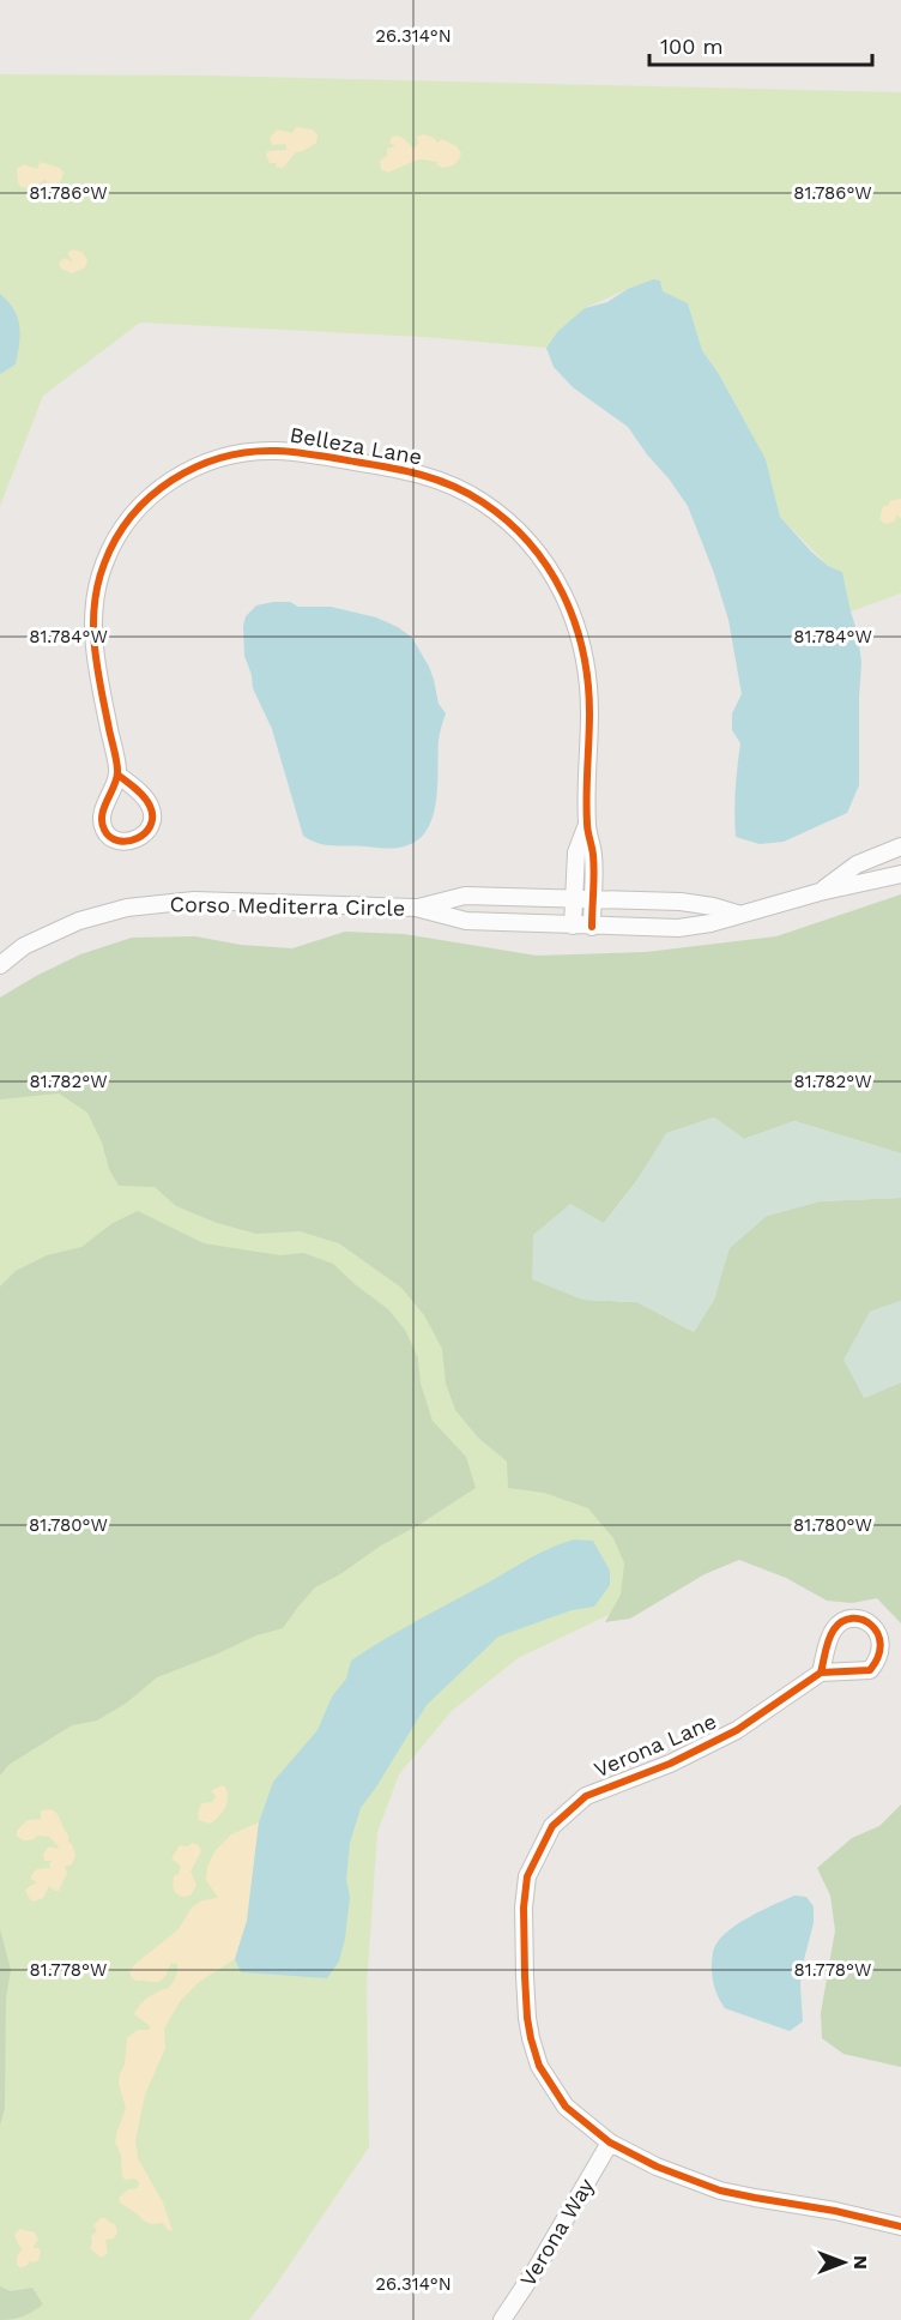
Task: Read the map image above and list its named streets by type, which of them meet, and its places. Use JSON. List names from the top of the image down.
{
  "streets": {
    "street": [
      "Belleza Lane",
      "Corso Mediterra Circle",
      "Verona Lane",
      "Verona Way"
    ]
  },
  "crossings": [
    ["Belleza Lane", "Corso Mediterra Circle"],
    ["Verona Lane", "Verona Way"]
  ],
  "scale_bar": "100 m",
  "north": "right",
  "coordinates": [
    "26.314°N",
    "81.786°W",
    "81.784°W",
    "81.782°W",
    "81.780°W",
    "81.778°W"
  ]
}
